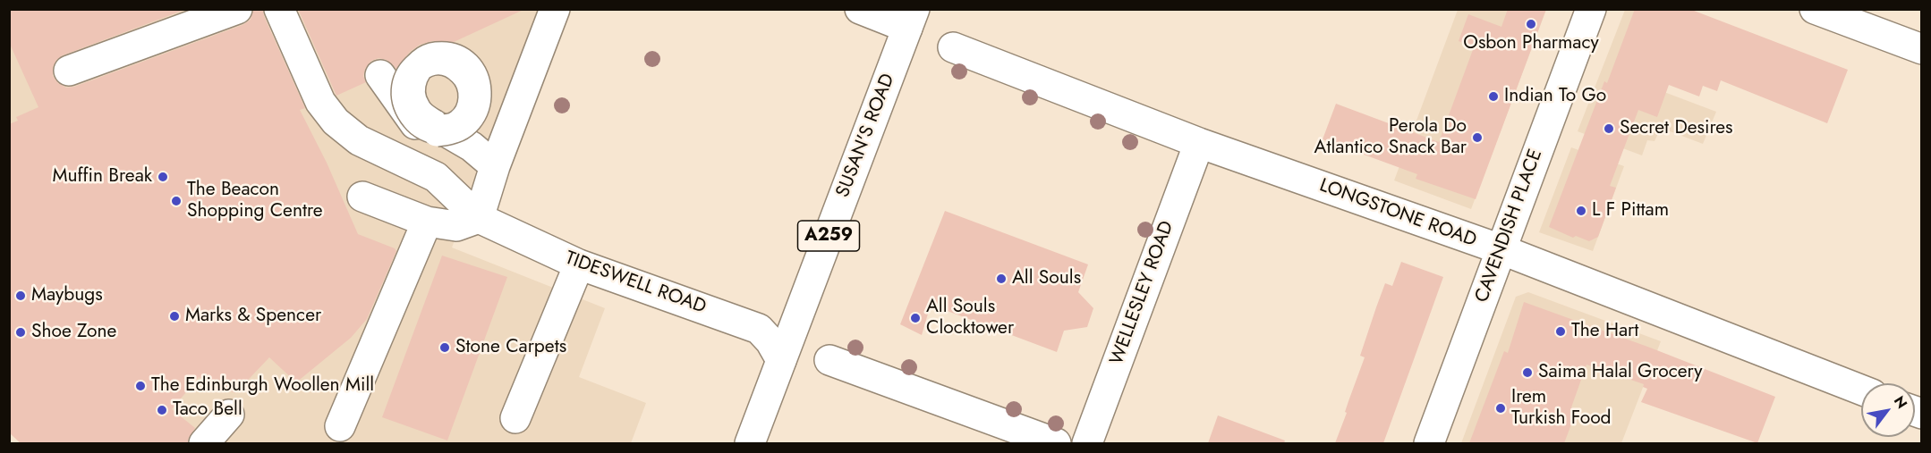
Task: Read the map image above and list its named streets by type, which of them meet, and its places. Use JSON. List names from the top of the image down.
{
  "streets": {
    "street": [
      "SUSAN'S ROAD",
      "LONGSTONE ROAD",
      "CAVENDISH PLACE",
      "A259",
      "TIDESWELL ROAD",
      "WELLESLEY ROAD"
    ]
  },
  "crossings": [
    ["SUSAN'S ROAD", "TIDESWELL ROAD"],
    ["LONGSTONE ROAD", "CAVENDISH PLACE"],
    ["LONGSTONE ROAD", "WELLESLEY ROAD"]
  ],
  "places": [
    "Osbon Pharmacy",
    "Indian To Go",
    "Secret Desires",
    "Perola Do Atlantico Snack Bar",
    "Muffin Break",
    "The Beacon Shopping Centre",
    "L F Pittam",
    "All Souls",
    "Maybugs",
    "Marks & Spencer",
    "All Souls Clocktower",
    "The Hart",
    "Shoe Zone",
    "Stone Carpets",
    "Saima Halal Grocery",
    "The Edinburgh Woollen Mill",
    "Irem Turkish Food",
    "Taco Bell"
  ],
  "north": "top right"
}
